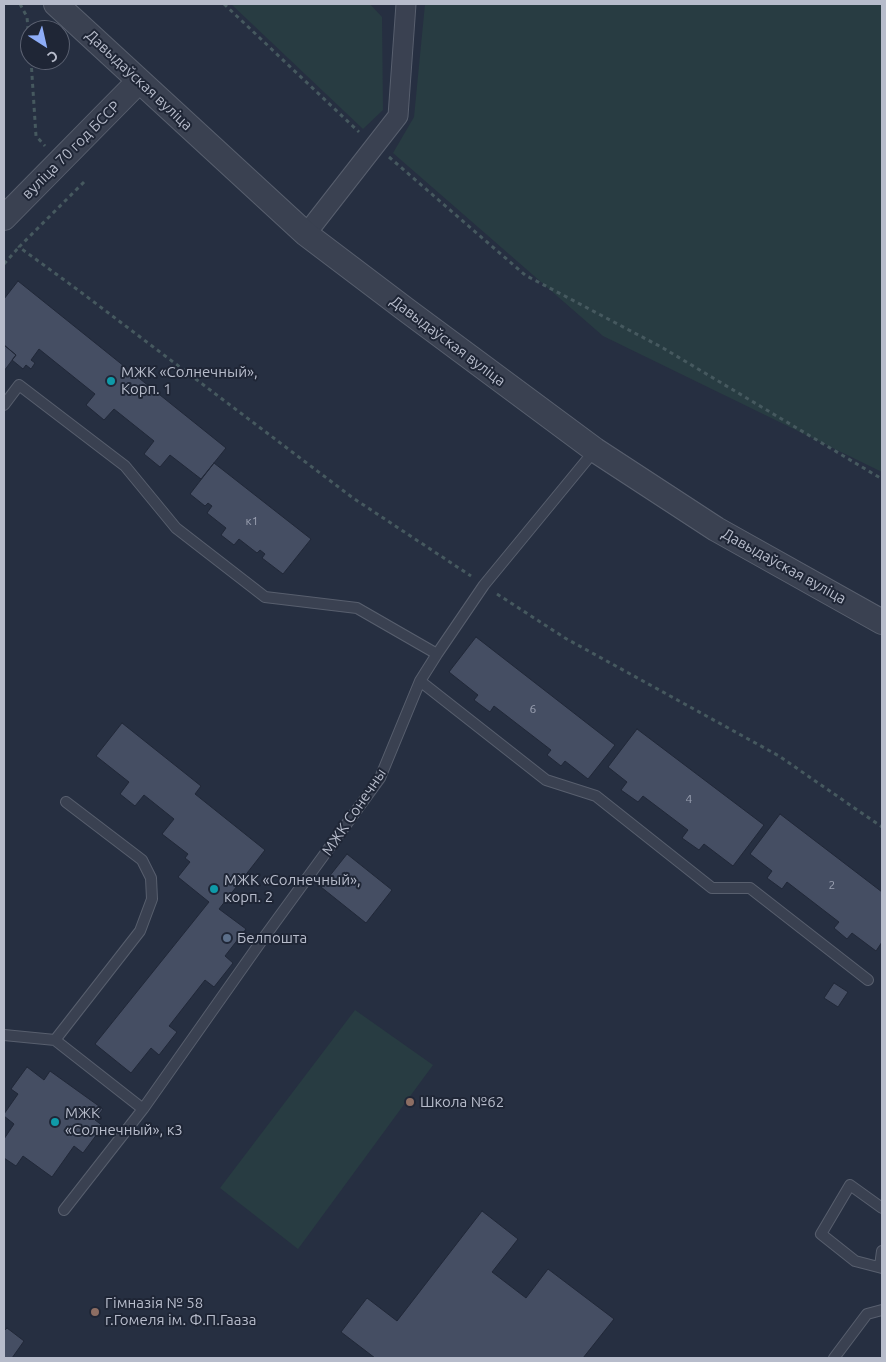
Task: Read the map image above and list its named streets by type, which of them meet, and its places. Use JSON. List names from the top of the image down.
{
  "streets": {
    "street": ["Давыдаўская вуліца", "вуліца 70 год БССР"],
    "lane": ["МЖК Сонечны"]
  },
  "crossings": [
    ["Давыдаўская вуліца", "вуліца 70 год БССР"],
    ["Давыдаўская вуліца", "МЖК Сонечны"]
  ],
  "places": [
    "МЖК «Солнечный», Корп. 1",
    "МЖК «Солнечный», корп. 2",
    "Белпошта",
    "Школа №62",
    "МЖК «Солнечный», к3",
    "Гімназія № 58 г.Гомеля ім. Ф.П.Гааза"
  ],
  "house_numbers": [
    "к1",
    "6",
    "4",
    "2"
  ],
  "north": "bottom right"
}
